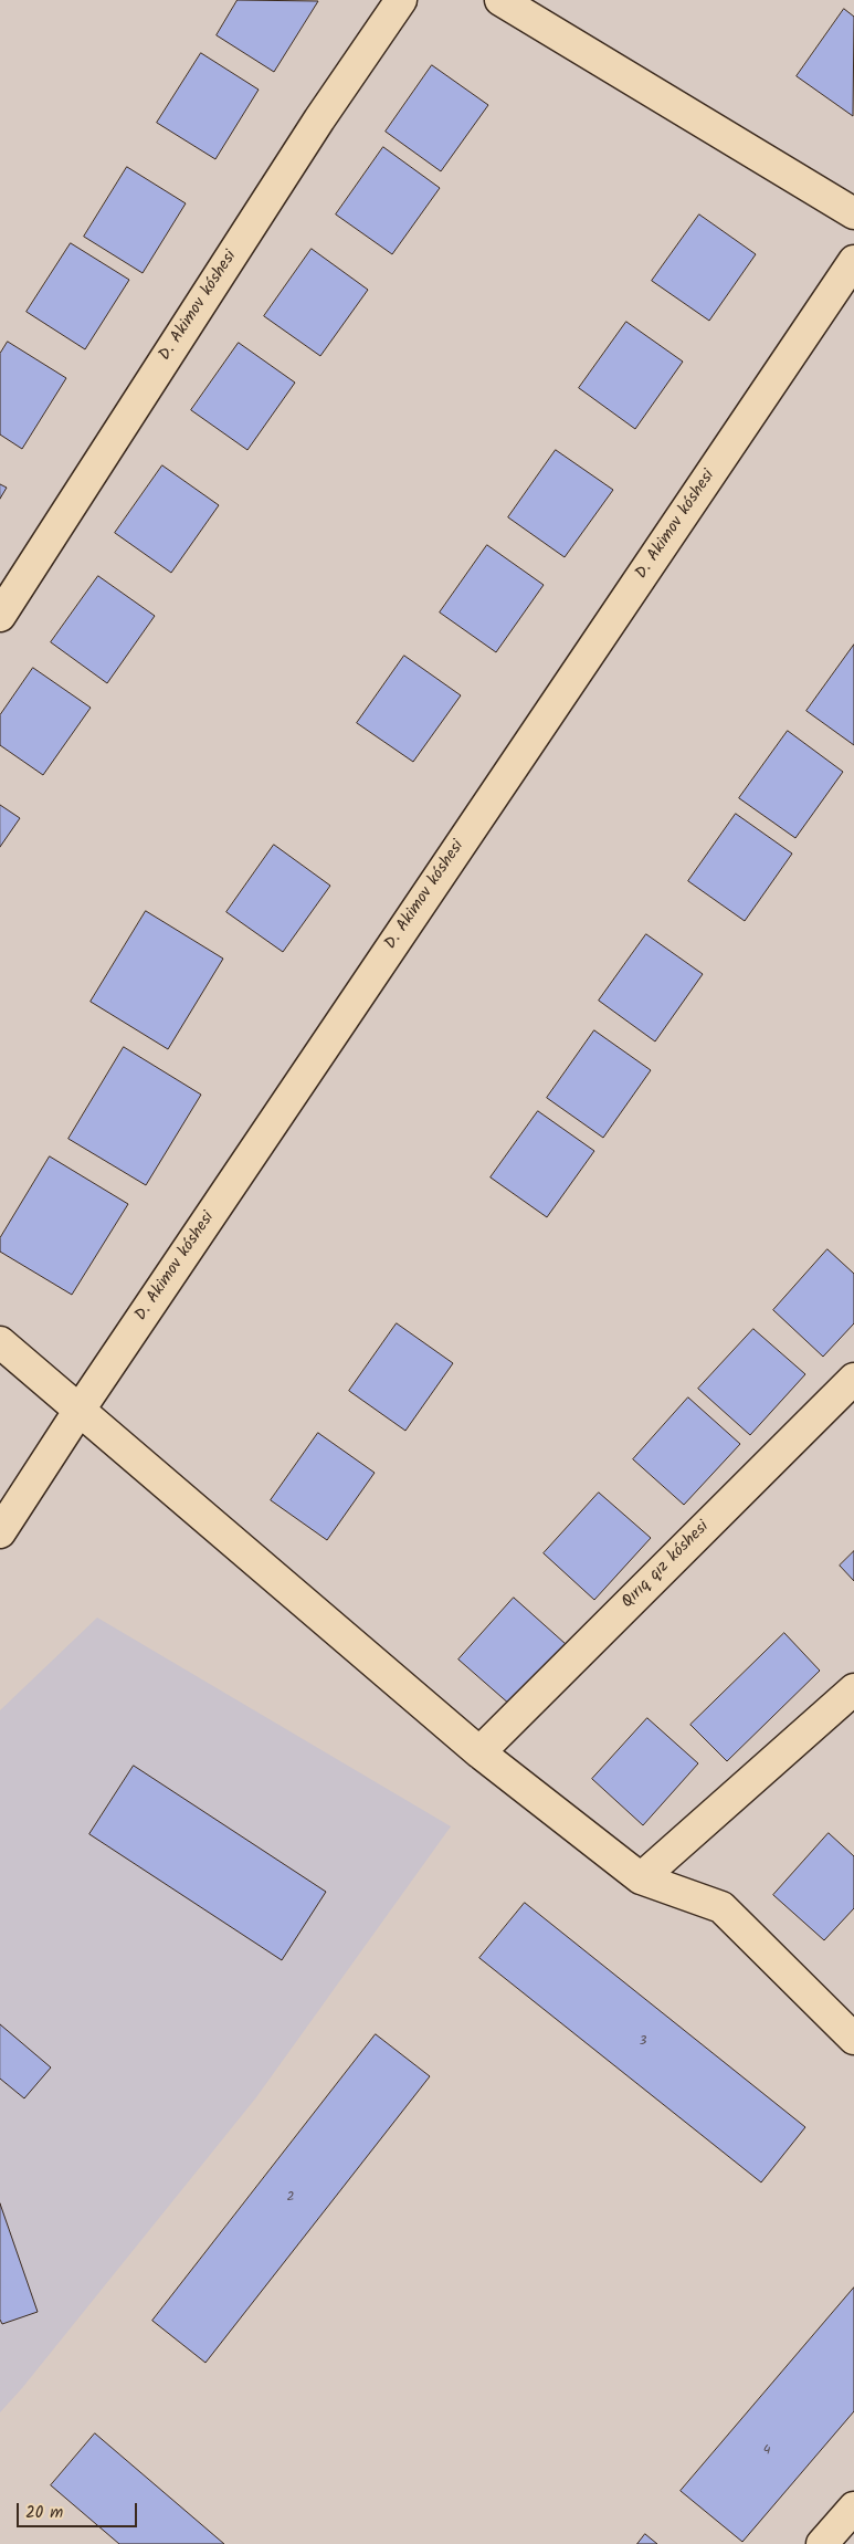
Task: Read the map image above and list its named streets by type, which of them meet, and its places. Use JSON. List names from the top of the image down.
{
  "streets": {
    "street": ["D. Akimov kóshesi", "Qırıq qız kóshesi"]
  },
  "house_numbers": ["3", "2", "4"],
  "scale_bar": "20 m"
}
